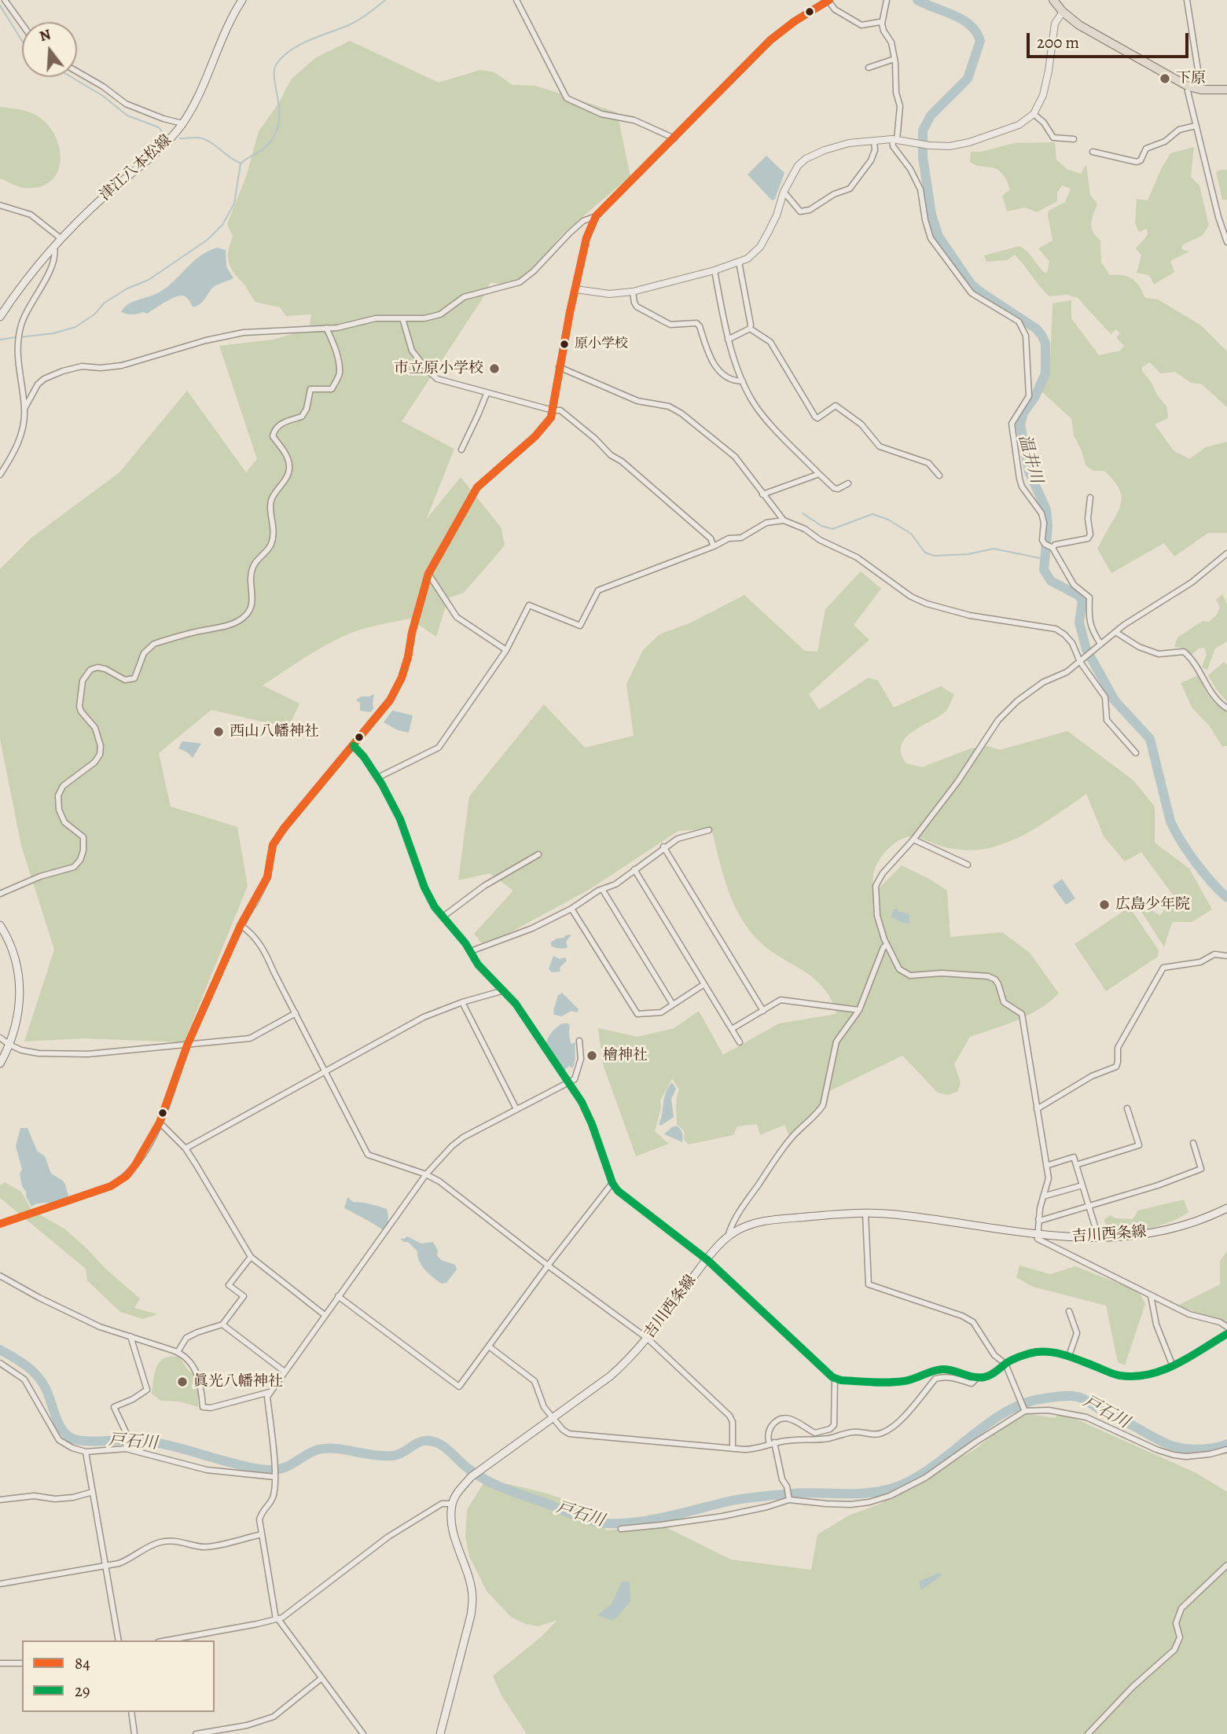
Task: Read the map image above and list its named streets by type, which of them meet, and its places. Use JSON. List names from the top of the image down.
{
  "streets": {
    "main road": ["津江八本松線", "吉川西条線"]
  },
  "water": ["温井川", "戸石川"],
  "places": [
    "下原",
    "原小学校",
    "市立原小学校",
    "西山八幡神社",
    "広島少年院",
    "檜神社",
    "眞光八幡神社"
  ],
  "lines": ["transit line 84", "transit line 29"],
  "legend": ["84", "29"],
  "scale_bar": "200 m",
  "north": "top"
}
